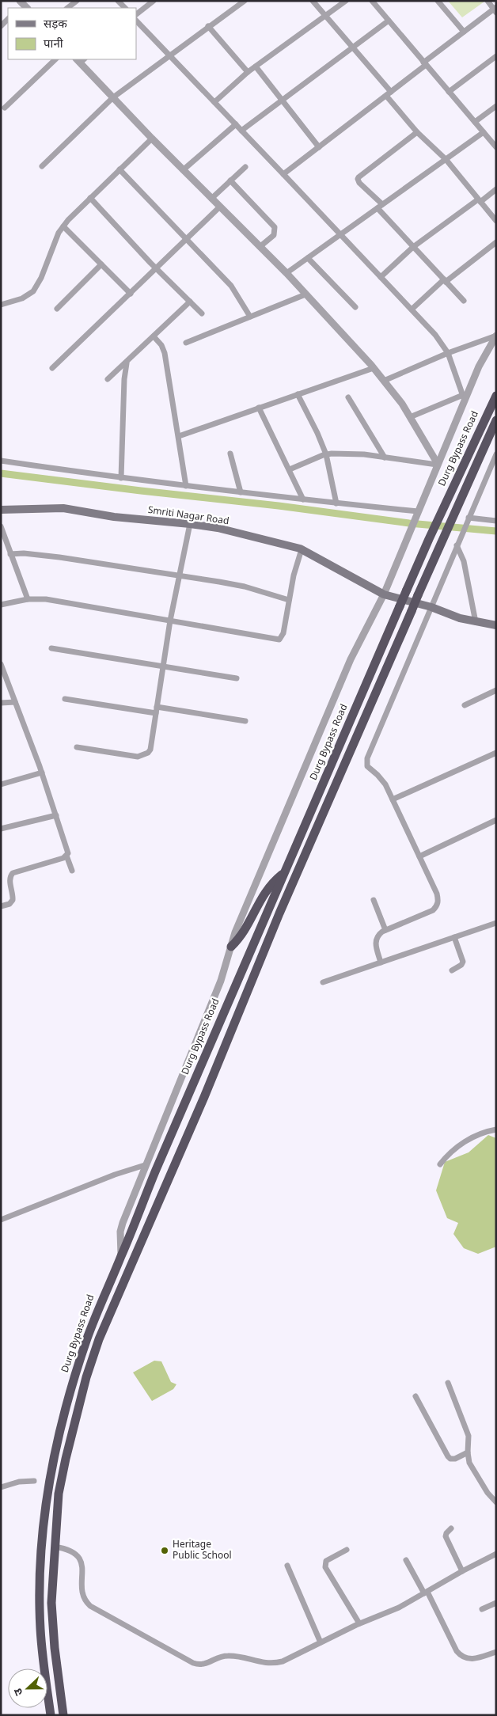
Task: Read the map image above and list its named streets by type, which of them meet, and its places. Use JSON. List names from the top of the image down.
{
  "streets": {
    "highway": ["Durg Bypass Road"],
    "main road": ["Smriti Nagar Road"]
  },
  "places": ["Heritage Public School"],
  "legend": ["सड़क", "पानी"],
  "north": "left"
}
